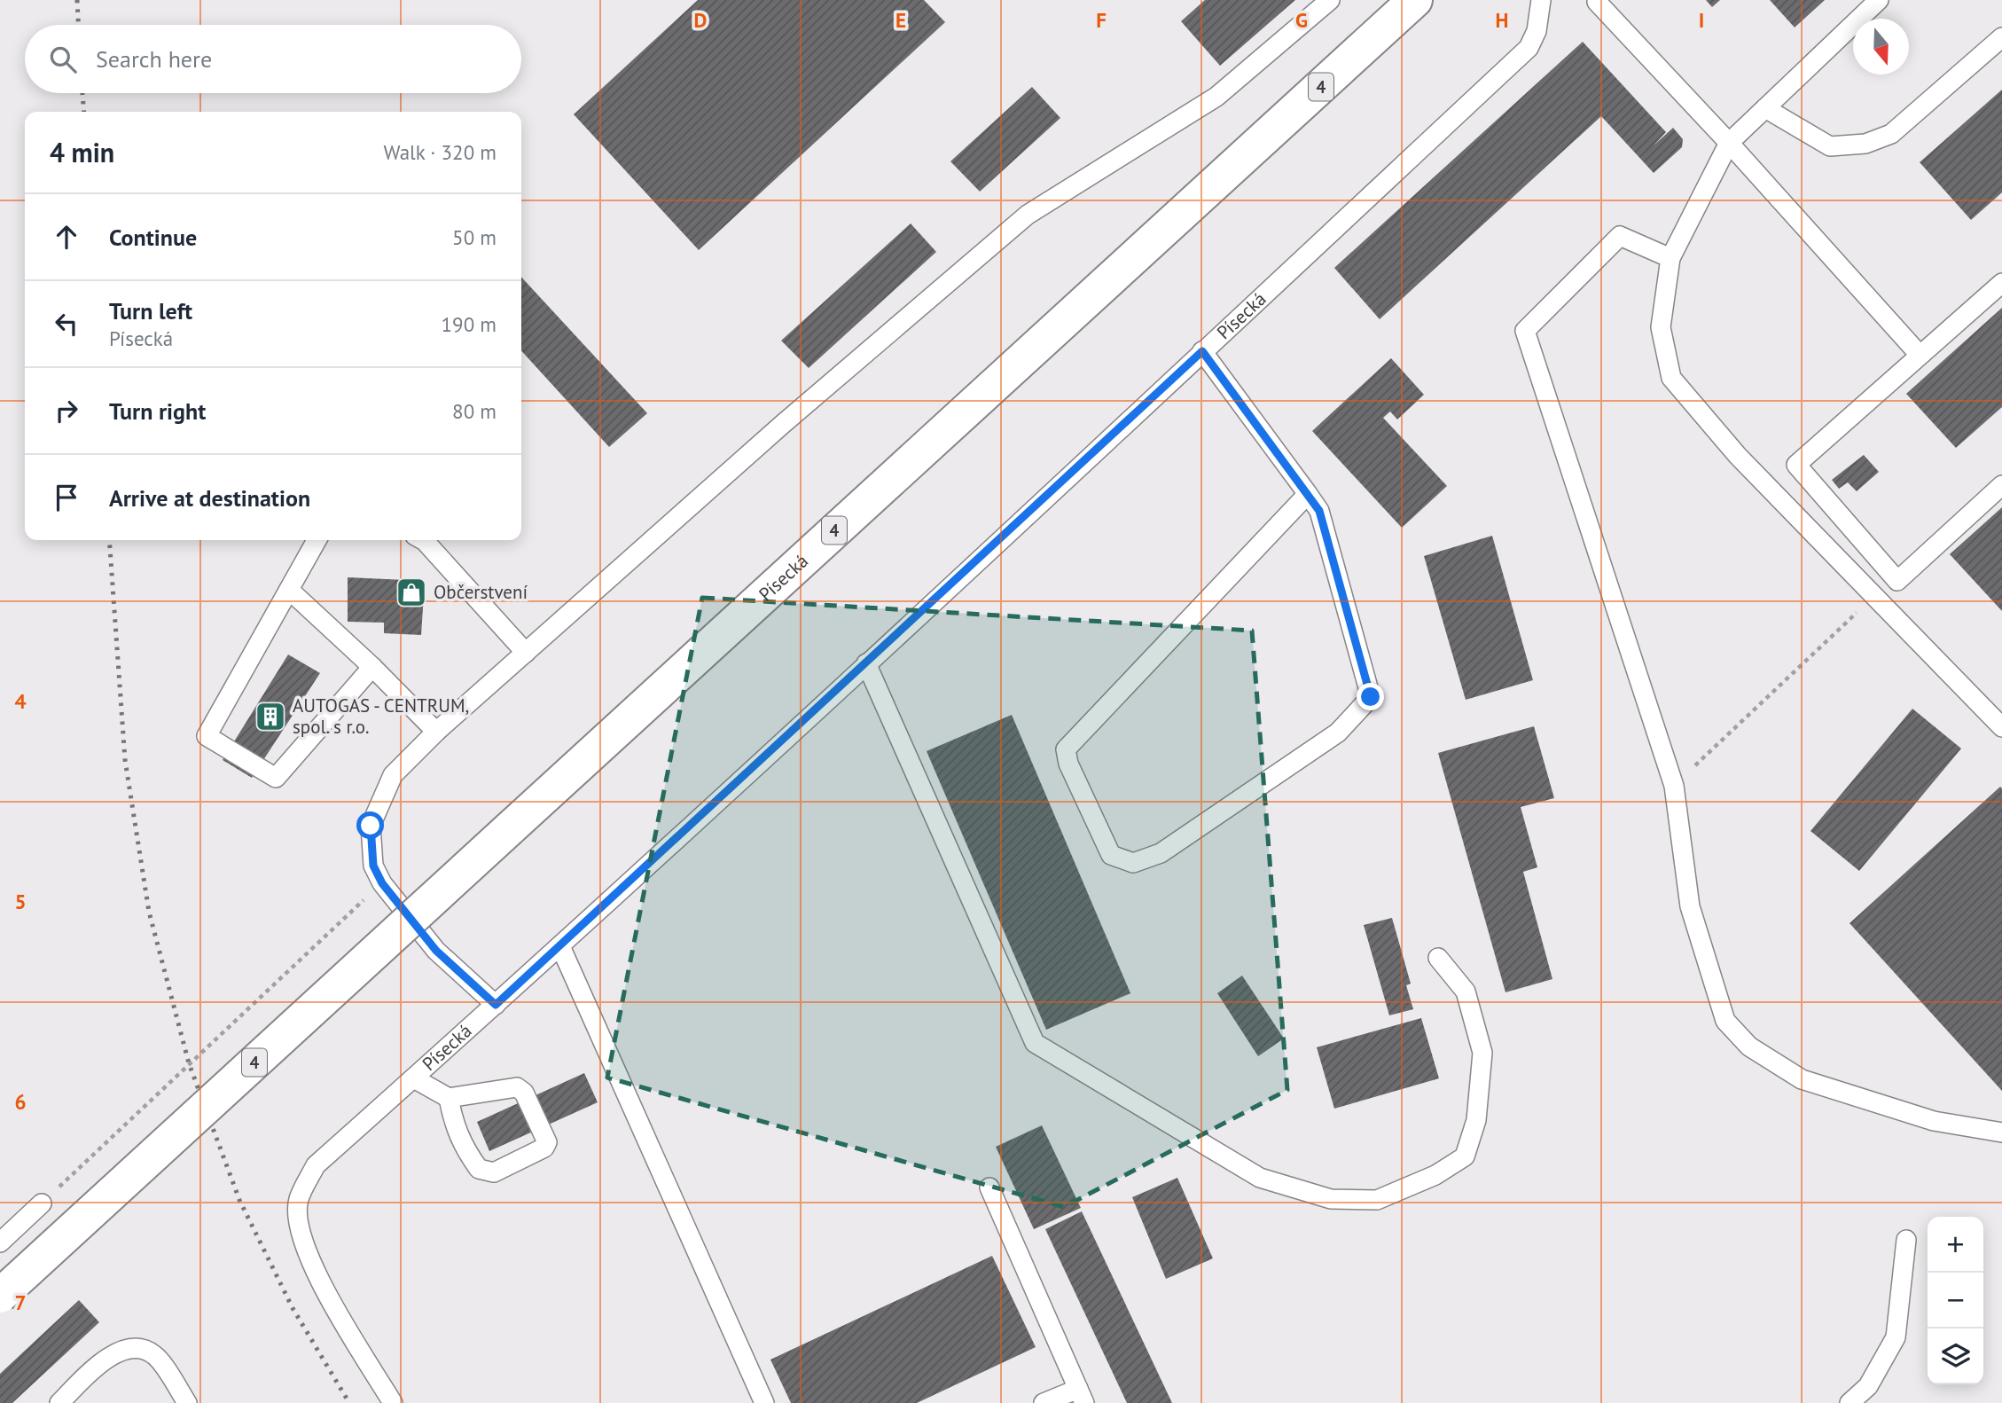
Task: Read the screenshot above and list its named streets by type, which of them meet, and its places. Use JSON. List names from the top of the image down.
{
  "streets": {
    "main road": ["4", "Písecká"]
  },
  "places": {
    "shop": ["Občerstvení"],
    "building": ["AUTOGAS - CENTRUM, spol. s r.o."]
  },
  "north": "bottom",
  "page": {
    "search": "Search here",
    "heading": ["4 min", "Walk · 320 m"],
    "list": [
      ["Continue", "50 m"],
      ["Turn left", "Písecká", "190 m"],
      ["Turn right", "80 m"],
      "Arrive at destination"
    ],
    "map_buttons": ["+", "−"]
  },
  "grid": {
    "columns": [
      "D",
      "E",
      "F",
      "G",
      "H",
      "I"
    ],
    "rows": [
      "4",
      "5",
      "6",
      "7"
    ]
  }
}
